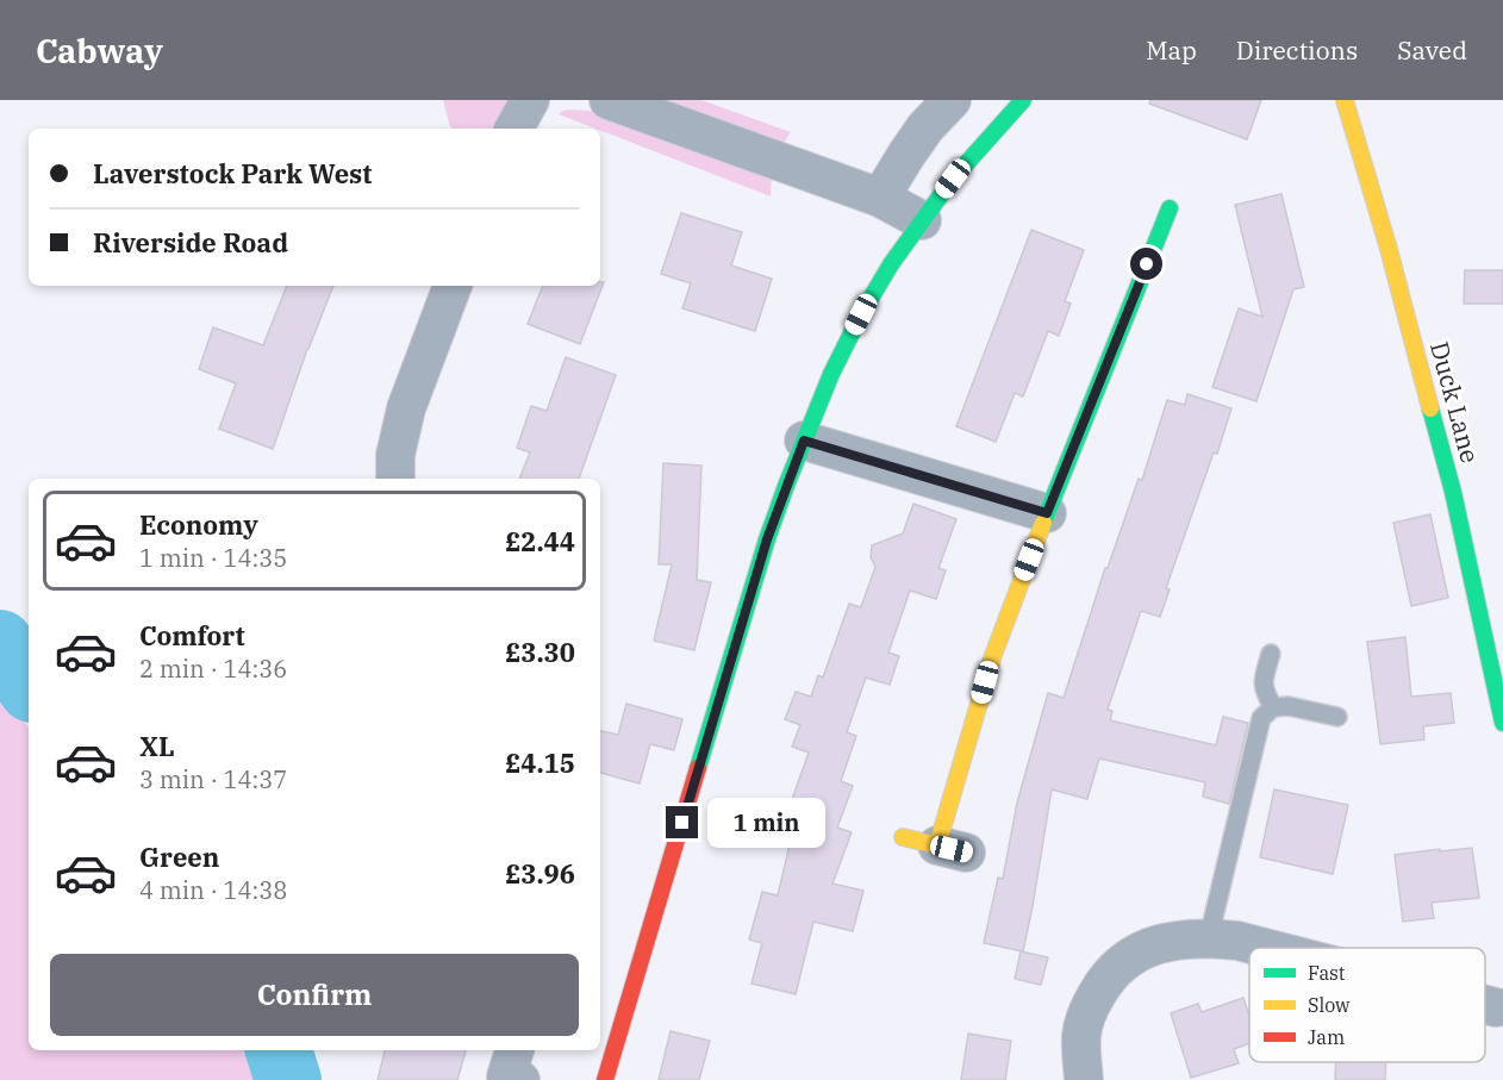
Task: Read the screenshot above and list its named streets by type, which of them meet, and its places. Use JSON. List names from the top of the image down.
{
  "streets": {
    "street": ["Duck Lane"]
  },
  "legend": ["Fast", "Slow", "Jam"],
  "page": {
    "header": "Cabway",
    "nav": ["Map", "Directions", "Saved"],
    "banner": ["Laverstock Park West", "Riverside Road"],
    "list": [
      {
        "name": "Economy",
        "note": "1 min · 14:35",
        "value": "£2.44"
      },
      {
        "name": "Comfort",
        "note": "2 min · 14:36",
        "value": "£3.30"
      },
      {
        "name": "XL",
        "note": "3 min · 14:37",
        "value": "£4.15"
      },
      {
        "name": "Green",
        "note": "4 min · 14:38",
        "value": "£3.96"
      }
    ],
    "bubble": "1 min",
    "buttons": "Confirm"
  }
}
